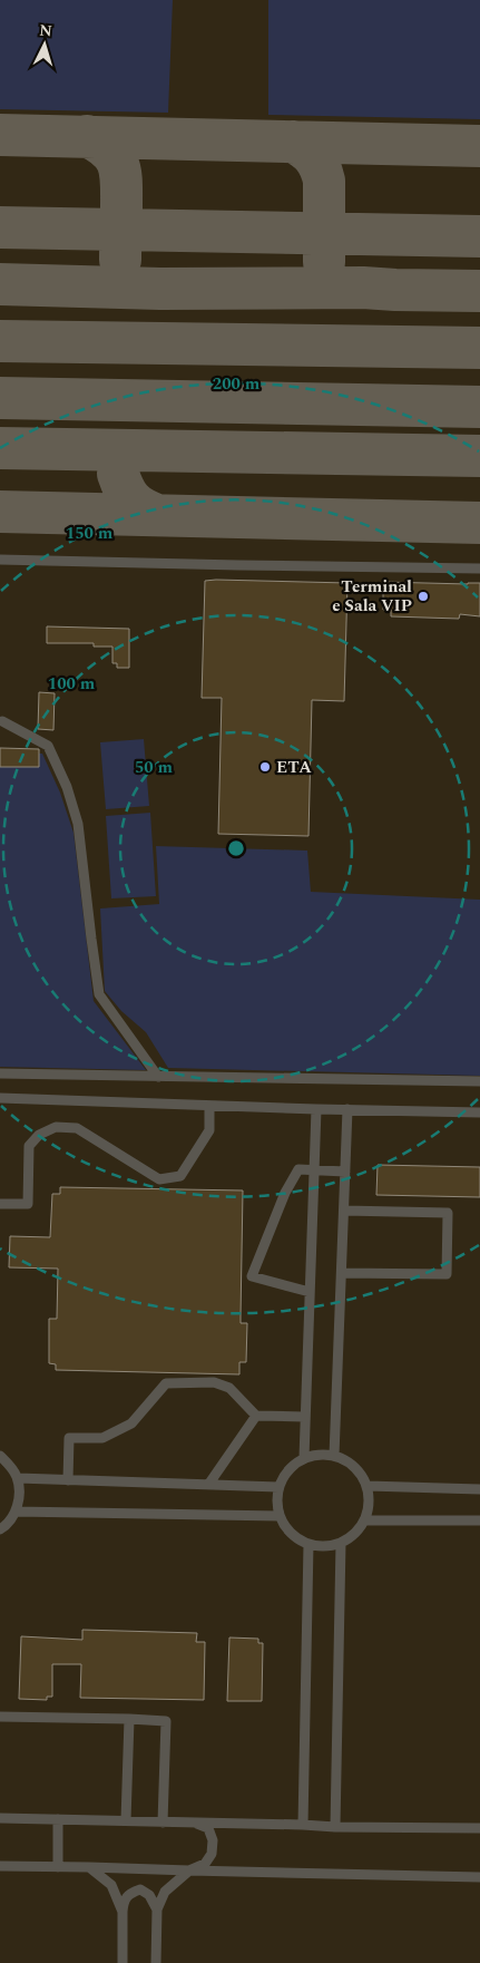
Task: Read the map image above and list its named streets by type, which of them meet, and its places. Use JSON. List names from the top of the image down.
{
  "places": ["Terminal e Sala VIP", "ETA"],
  "north": "top",
  "rings": [
    "200 m",
    "150 m",
    "100 m",
    "50 m"
  ]
}
